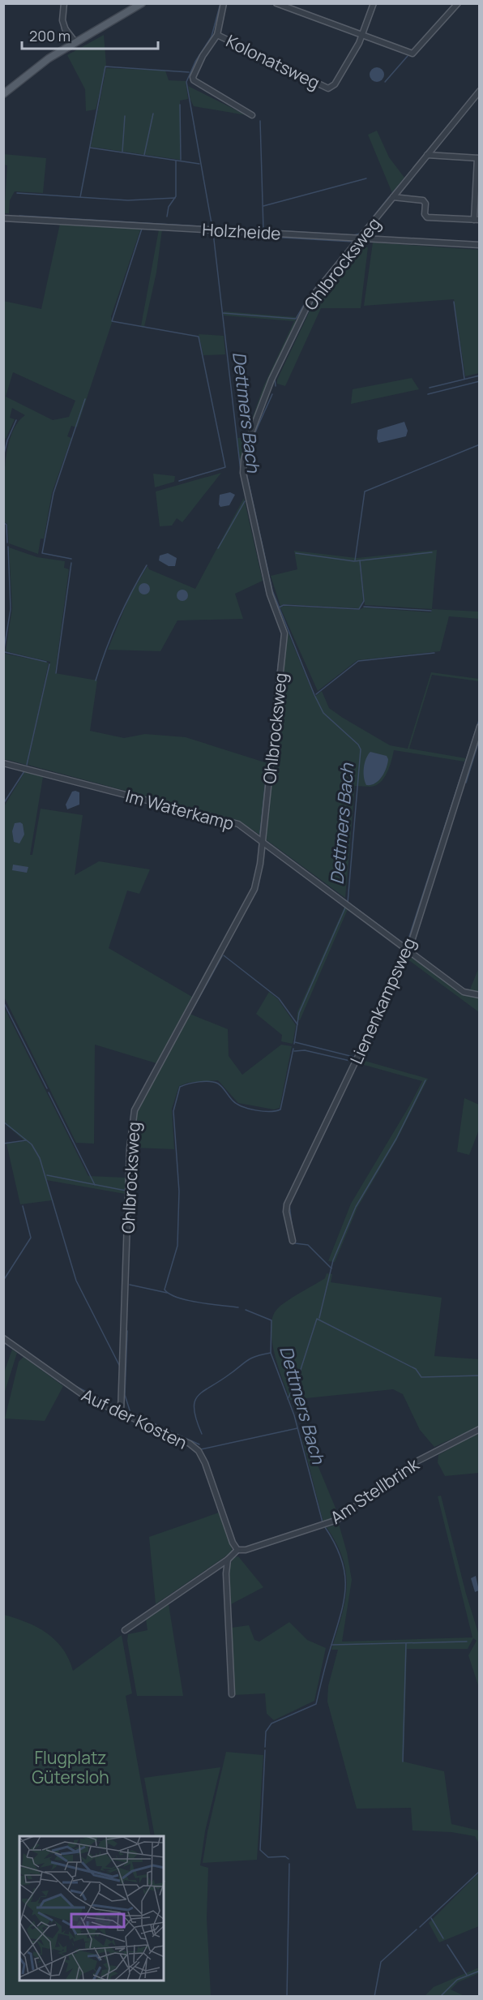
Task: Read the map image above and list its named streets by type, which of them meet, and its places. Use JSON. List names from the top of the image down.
{
  "streets": {
    "street": [
      "Kolonatsweg",
      "Holzheide",
      "Ohlbrocksweg",
      "Im Waterkamp",
      "Lienenkampsweg",
      "Auf der Kosten",
      "Am Stellbrink"
    ]
  },
  "crossings": [
    ["Holzheide", "Ohlbrocksweg"],
    ["Ohlbrocksweg", "Im Waterkamp"],
    ["Ohlbrocksweg", "Auf der Kosten"],
    ["Im Waterkamp", "Lienenkampsweg"],
    ["Auf der Kosten", "Am Stellbrink"]
  ],
  "water": ["Dettmers Bach"],
  "parks": ["Flugplatz Gütersloh"],
  "scale_bar": "200 m"
}
